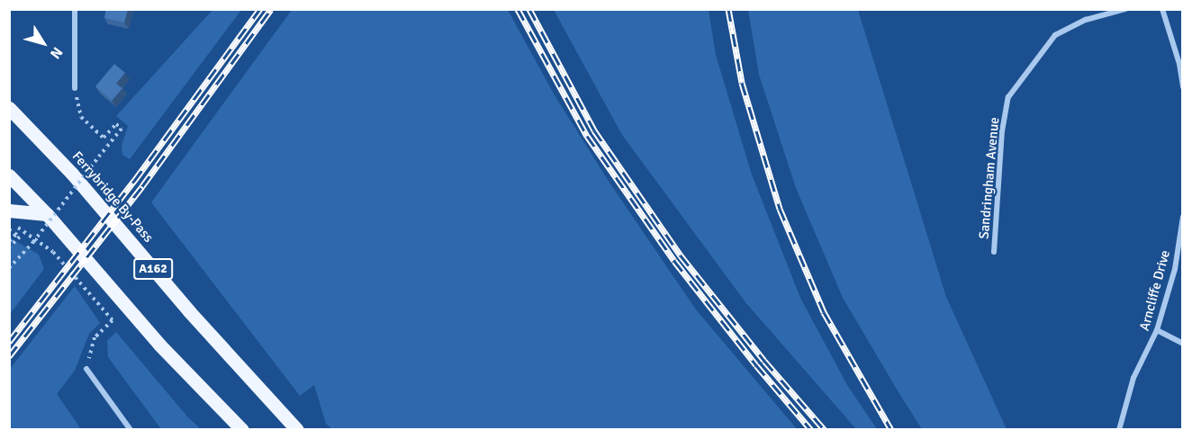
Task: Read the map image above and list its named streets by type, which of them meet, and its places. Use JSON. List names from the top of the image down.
{
  "streets": {
    "main road": ["Ferrybridge By-Pass", "A162"],
    "street": ["Sandringham Avenue", "Arncliffe Drive"]
  },
  "north": "bottom right"
}
